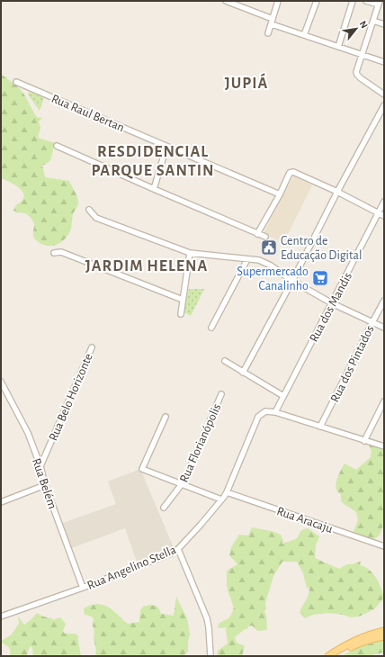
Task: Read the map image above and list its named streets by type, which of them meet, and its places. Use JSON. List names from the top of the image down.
{
  "streets": {
    "street": [
      "Rua Raul Bertan",
      "Rua dos Mandis",
      "Rua dos Pintados",
      "Rua Belo Horizonte",
      "Rua Florianópolis",
      "Rua Belém",
      "Rua Aracaju",
      "Rua Angelino Stella"
    ]
  },
  "crossings": [
    ["Rua dos Mandis", "Rua Angelino Stella"],
    ["Rua Belo Horizonte", "Rua Belém"],
    ["Rua Belém", "Rua Angelino Stella"],
    ["Rua Aracaju", "Rua Angelino Stella"]
  ],
  "districts": ["JUPIÁ", "RESDIDENCIAL PARQUE SANTIN", "JARDIM HELENA"],
  "places": {
    "public building": ["Centro de Educação Digital"],
    "supermarket": ["Supermercado Canalinho"]
  },
  "north": "top right"
}
